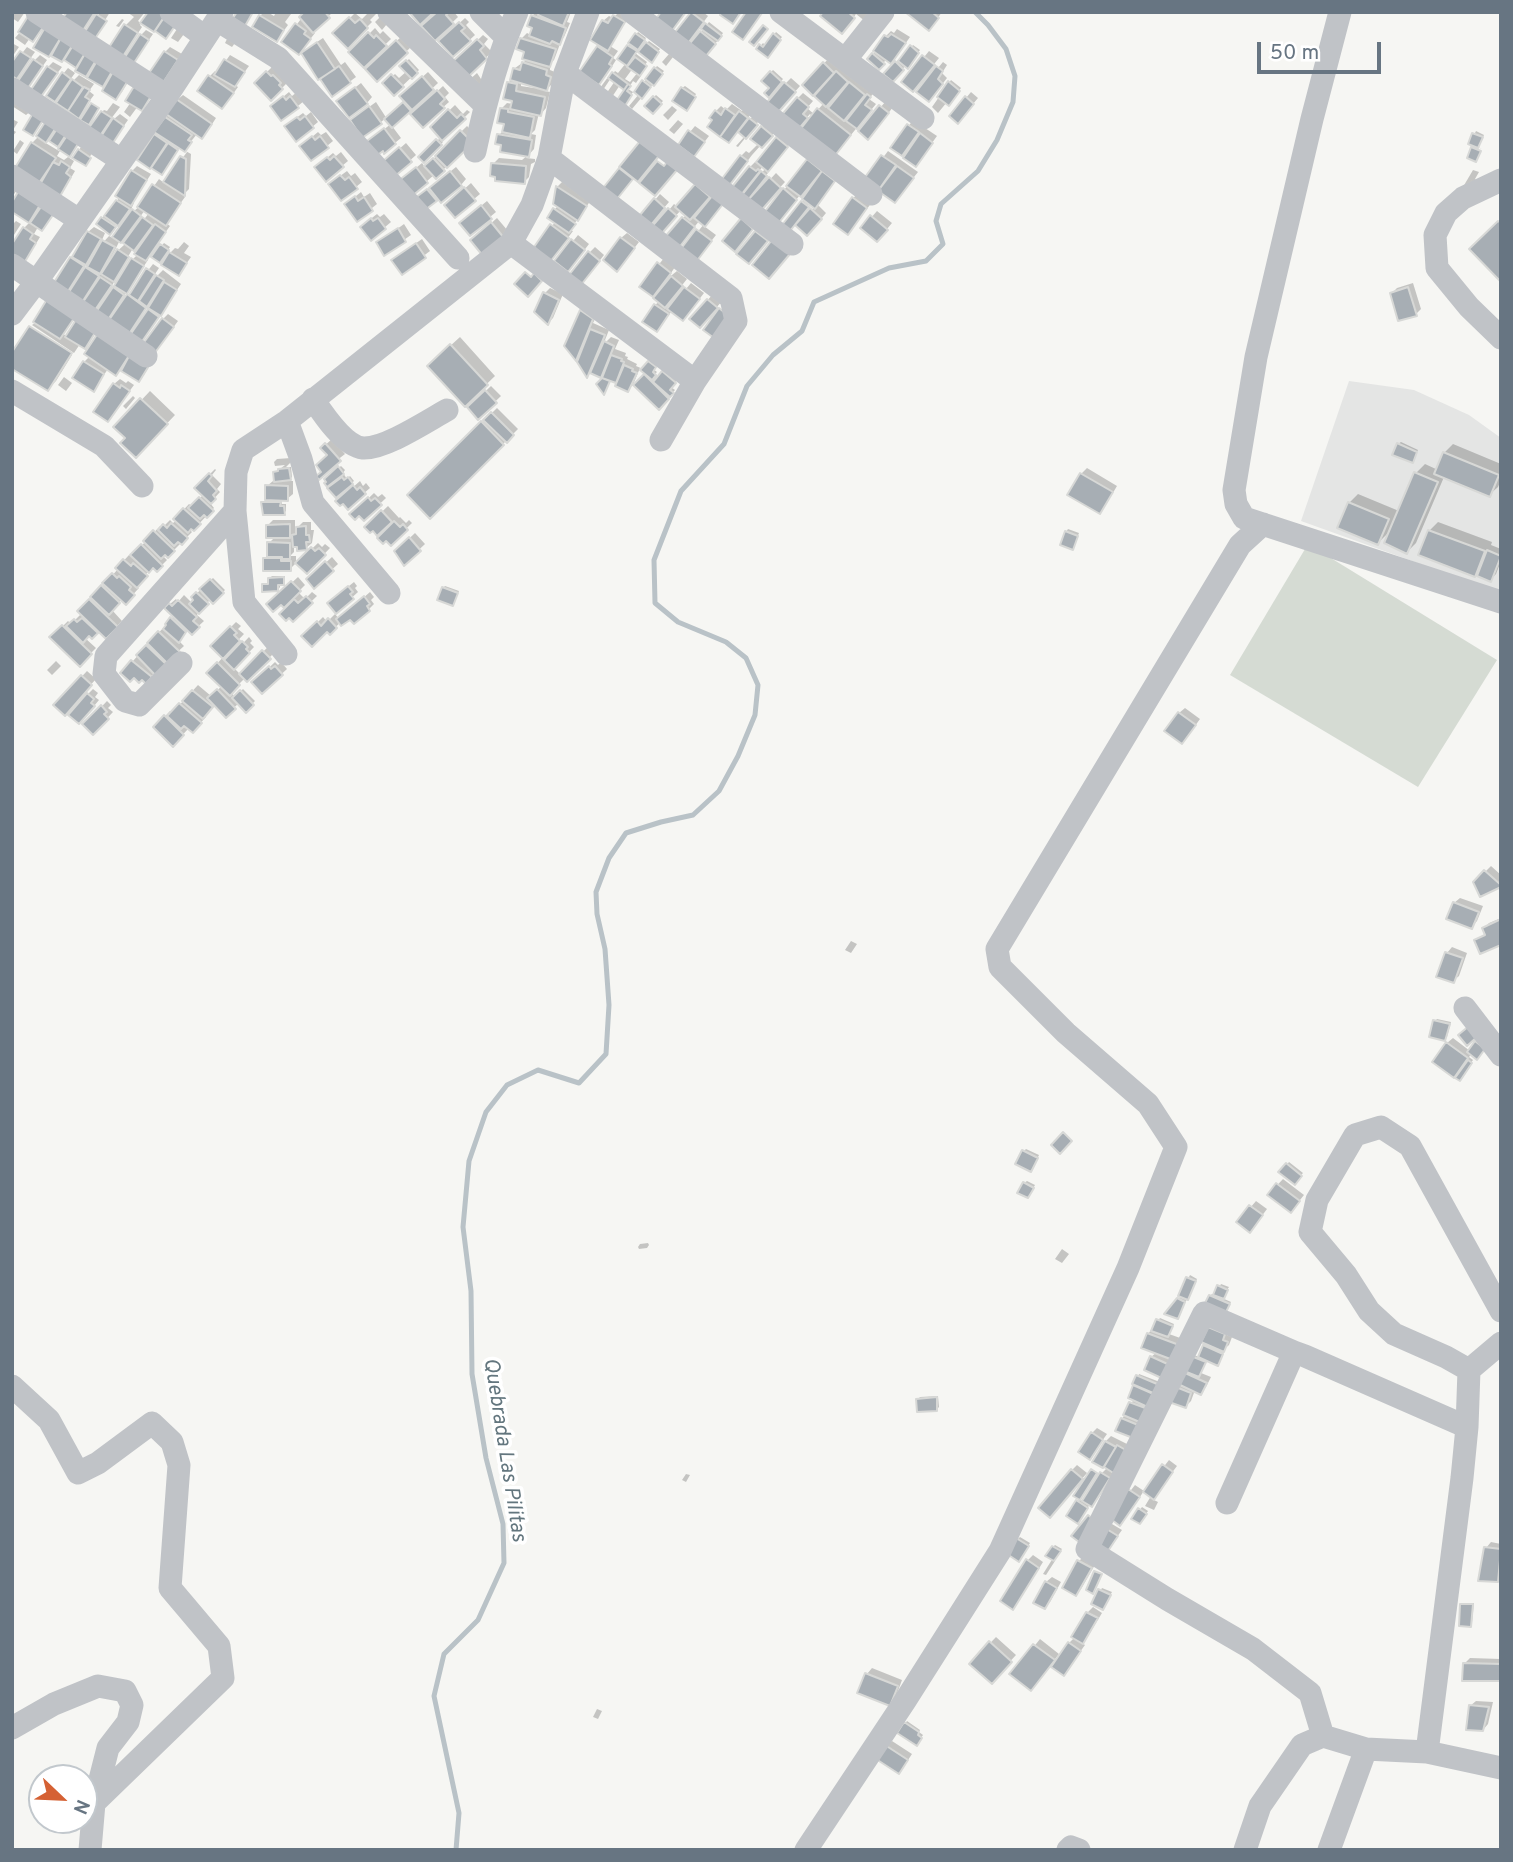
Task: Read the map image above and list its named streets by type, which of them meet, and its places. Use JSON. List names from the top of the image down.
{
  "water": ["Quebrada Las Pilitas"],
  "scale_bar": "50 m",
  "north": "bottom right"
}
